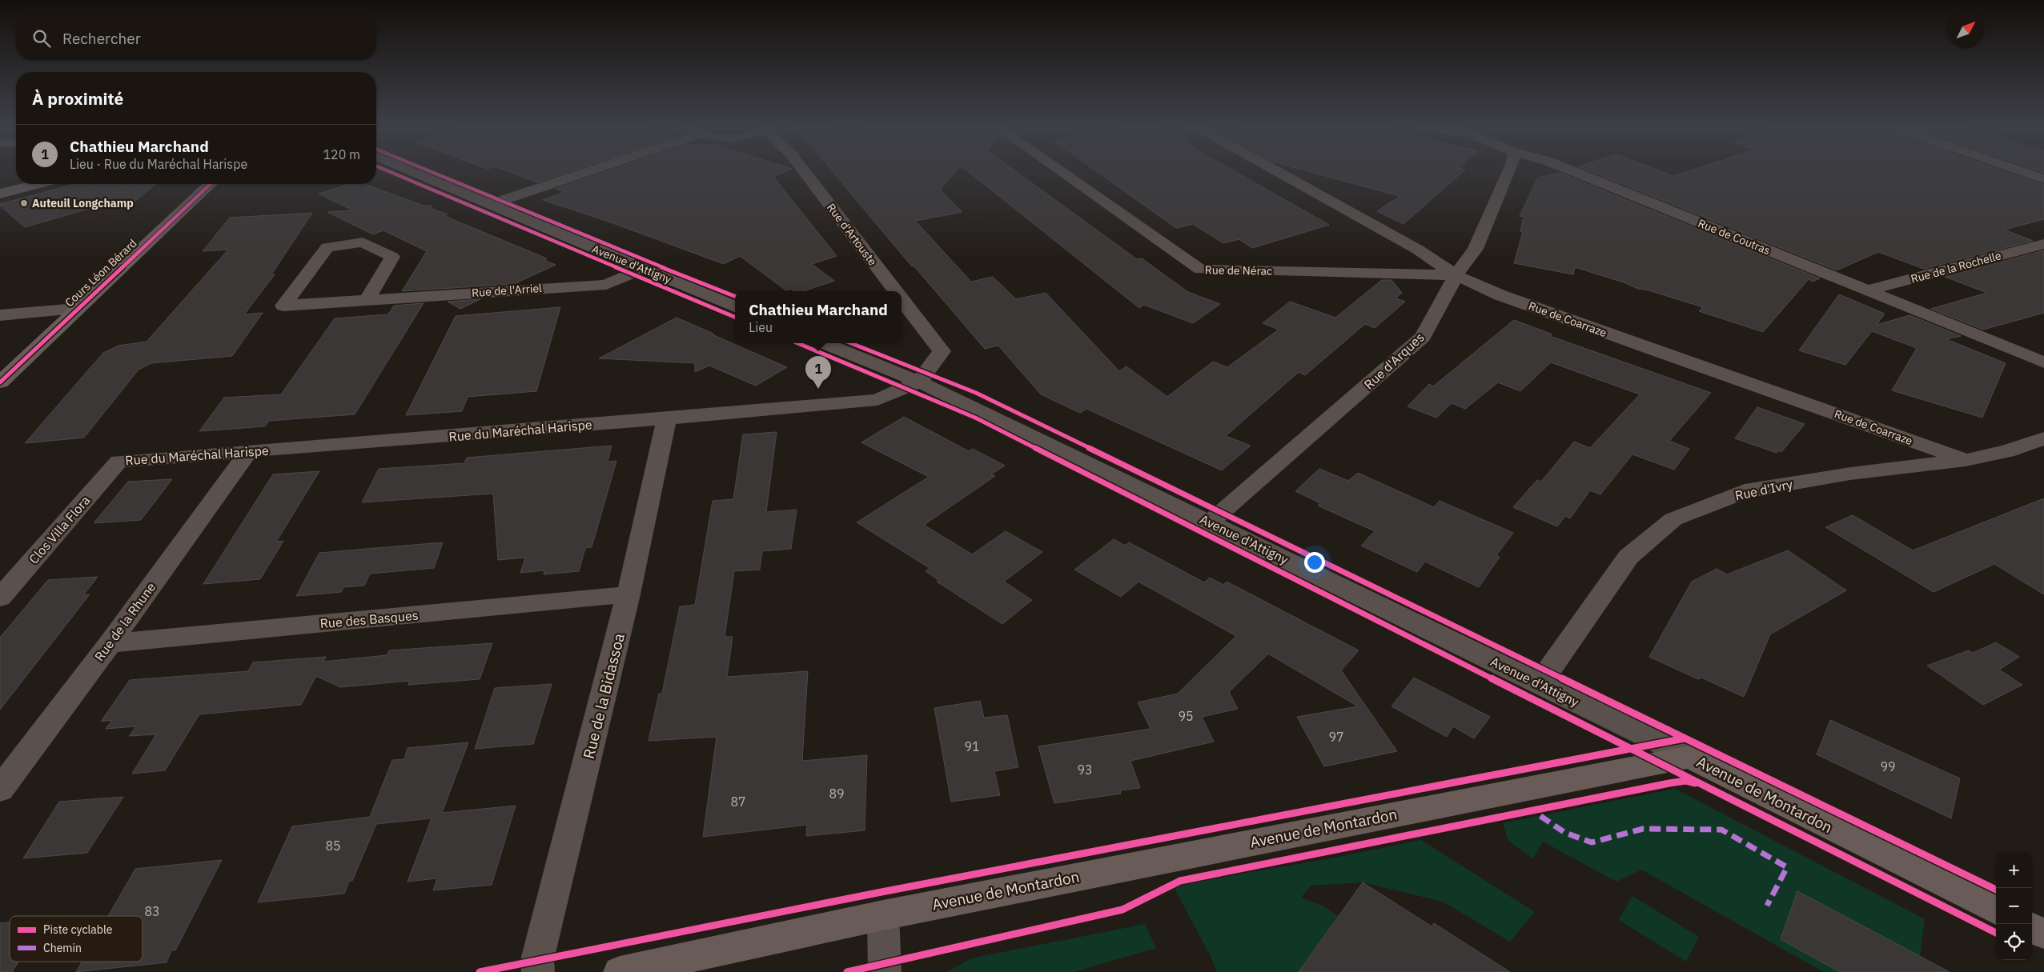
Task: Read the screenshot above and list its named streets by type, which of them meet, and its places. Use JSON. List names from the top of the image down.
{
  "streets": {
    "street": [
      "Rue d'Artouste",
      "Rue de Coutras",
      "Avenue d'Attigny",
      "Rue de la Rochelle",
      "Rue de Nérac",
      "Cours Léon Bérard",
      "Rue de l'Arriel",
      "Rue de Coarraze",
      "Rue d'Arques",
      "Rue du Maréchal Harispe",
      "Rue d'Ivry",
      "Clos Villa Flora",
      "Rue des Basques",
      "Rue de la Rhune",
      "Rue de la Bidassoa",
      "Avenue de Montardon"
    ]
  },
  "crossings": [
    ["Rue d'Artouste", "Avenue d'Attigny"],
    ["Rue d'Artouste", "Rue du Maréchal Harispe"],
    ["Rue de Coutras", "Rue de la Rochelle"],
    ["Avenue d'Attigny", "Rue de l'Arriel"],
    ["Avenue d'Attigny", "Rue d'Arques"],
    ["Avenue d'Attigny", "Rue du Maréchal Harispe"],
    ["Avenue d'Attigny", "Rue d'Ivry"],
    ["Avenue d'Attigny", "Avenue de Montardon"],
    ["Rue de Nérac", "Rue de Coarraze"],
    ["Rue de Nérac", "Rue d'Arques"],
    ["Rue de Coarraze", "Rue d'Arques"],
    ["Rue de Coarraze", "Rue d'Ivry"],
    ["Rue du Maréchal Harispe", "Clos Villa Flora"],
    ["Rue du Maréchal Harispe", "Rue de la Rhune"],
    ["Rue du Maréchal Harispe", "Rue de la Bidassoa"],
    ["Rue des Basques", "Rue de la Rhune"],
    ["Rue des Basques", "Rue de la Bidassoa"]
  ],
  "places": ["Auteuil Longchamp"],
  "house_numbers": [
    "95",
    "97",
    "91",
    "99",
    "93",
    "89",
    "87",
    "85",
    "83"
  ],
  "legend": ["Piste cyclable", "Chemin"],
  "north": "top right",
  "page": {
    "search": "Rechercher",
    "heading": "À proximité",
    "list": [
      {
        "mark": "1",
        "name": "Chathieu Marchand",
        "note": "Lieu · Rue du Maréchal Harispe",
        "value": "120 m"
      }
    ],
    "popup": ["Chathieu Marchand", "Lieu"],
    "pins": "1",
    "map_buttons": ["+", "−"]
  }
}
